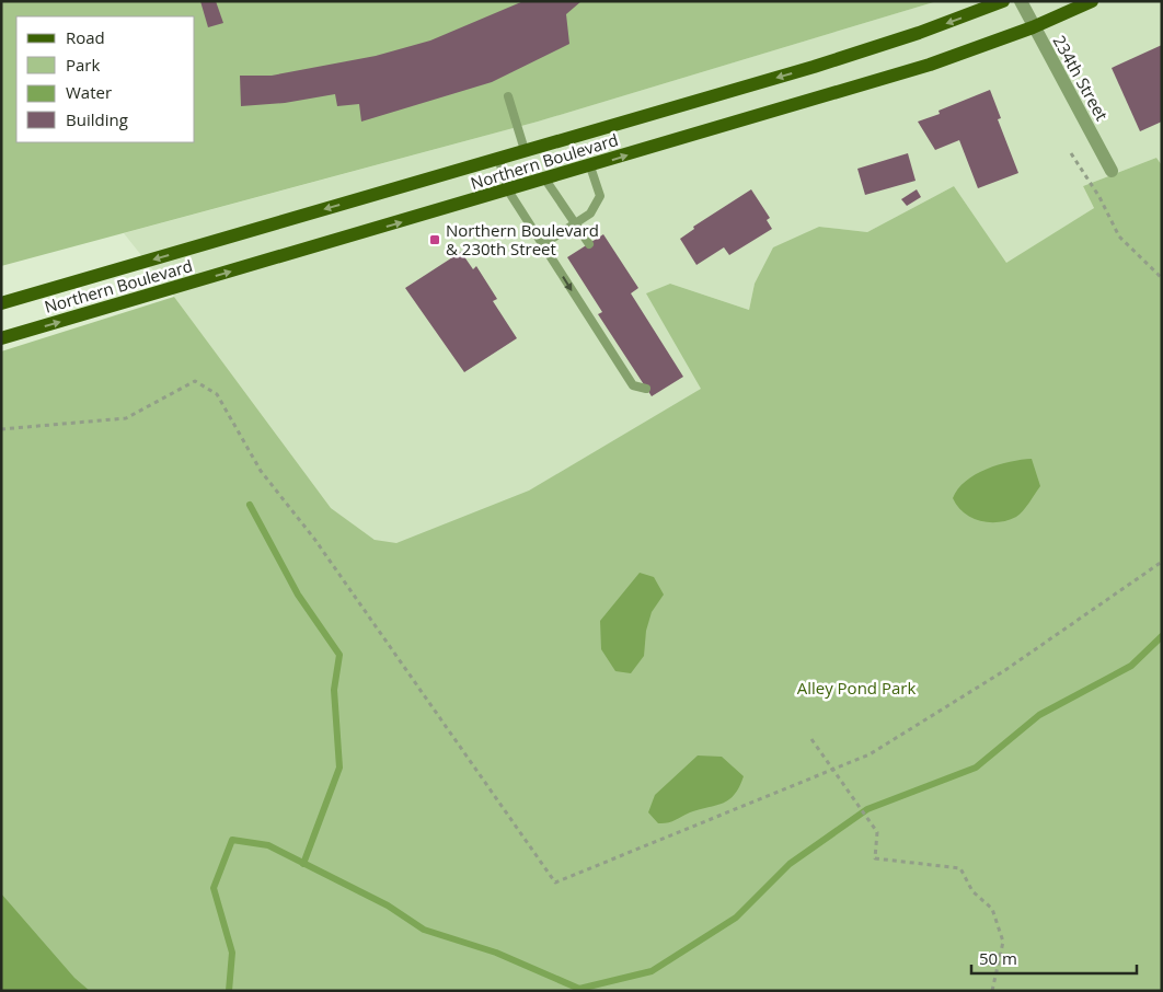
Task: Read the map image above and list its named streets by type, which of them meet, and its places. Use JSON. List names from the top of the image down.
{
  "streets": {
    "main road": ["Northern Boulevard"],
    "street": ["234th Street"]
  },
  "crossings": [
    ["234th Street", "Northern Boulevard"]
  ],
  "parks": ["Alley Pond Park"],
  "places": {
    "transit": ["Northern Boulevard & 230th Street"]
  },
  "legend": [
    "Road",
    "Park",
    "Water",
    "Building"
  ],
  "scale_bar": "50 m"
}
